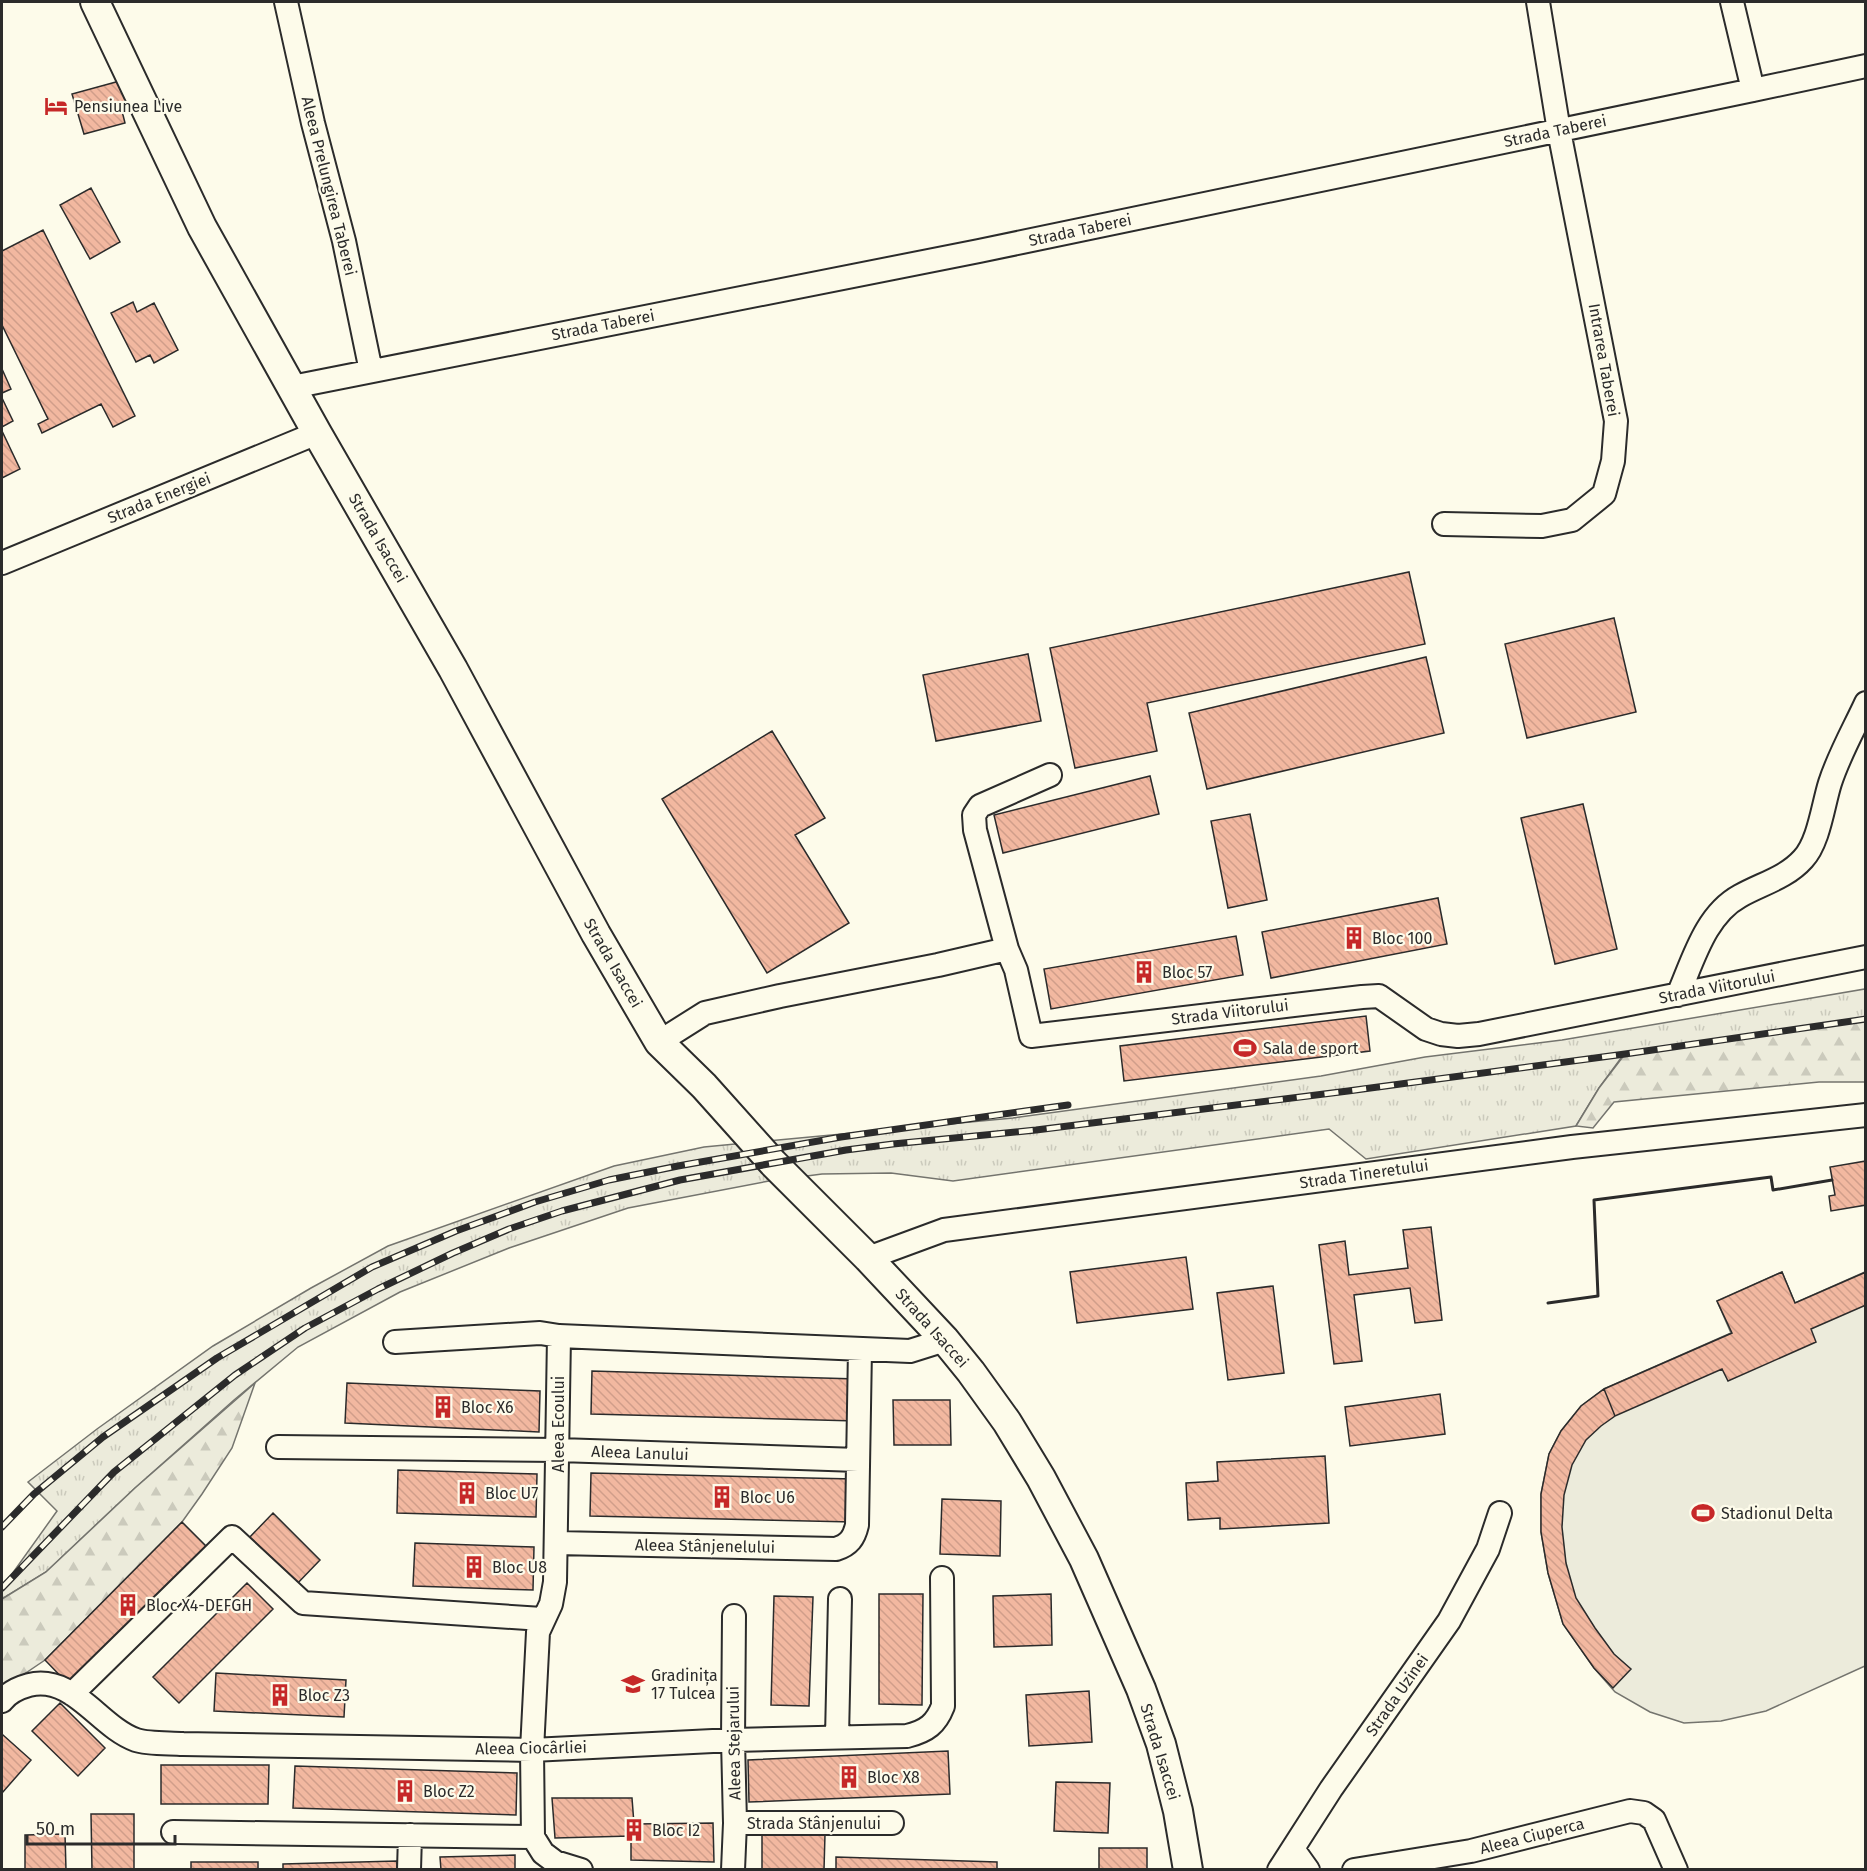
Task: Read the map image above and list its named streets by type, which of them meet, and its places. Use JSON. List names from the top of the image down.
{
  "streets": {
    "main road": ["Strada Isaccei"],
    "street": [
      "Strada Taberei",
      "Aleea Prelungirea Taberei",
      "Intrarea Taberei",
      "Strada Energiei",
      "Strada Viitorului",
      "Strada Tineretului",
      "Aleea Ecoului",
      "Aleea Lanului",
      "Aleea Stânjenelului",
      "Strada Uzinei",
      "Aleea Stejarului",
      "Aleea Ciocârliei",
      "Strada Stânjenului",
      "Aleea Ciuperca"
    ]
  },
  "crossings": [
    ["Strada Taberei", "Aleea Prelungirea Taberei"],
    ["Strada Taberei", "Intrarea Taberei"],
    ["Strada Taberei", "Strada Isaccei"],
    ["Strada Energiei", "Strada Isaccei"],
    ["Strada Isaccei", "Strada Tineretului"],
    ["Aleea Ecoului", "Aleea Lanului"],
    ["Aleea Ecoului", "Aleea Stânjenelului"],
    ["Aleea Ecoului", "Aleea Ciocârliei"],
    ["Aleea Lanului", "Aleea Stânjenelului"],
    ["Aleea Stejarului", "Aleea Ciocârliei"],
    ["Aleea Stejarului", "Strada Stânjenului"]
  ],
  "places": {
    "hotel": ["Pensiunea Live"],
    "building": [
      "Bloc 100",
      "Bloc 57",
      "Bloc X6",
      "Bloc U7",
      "Bloc U6",
      "Bloc U8",
      "Bloc X4-DEFGH",
      "Bloc Z3",
      "Bloc X8",
      "Bloc Z2",
      "Bloc I2"
    ],
    "sports": ["Sala de sport", "Stadionul Delta"],
    "school or university": ["Gradinița 17 Tulcea"]
  },
  "scale_bar": "50 m"
}
